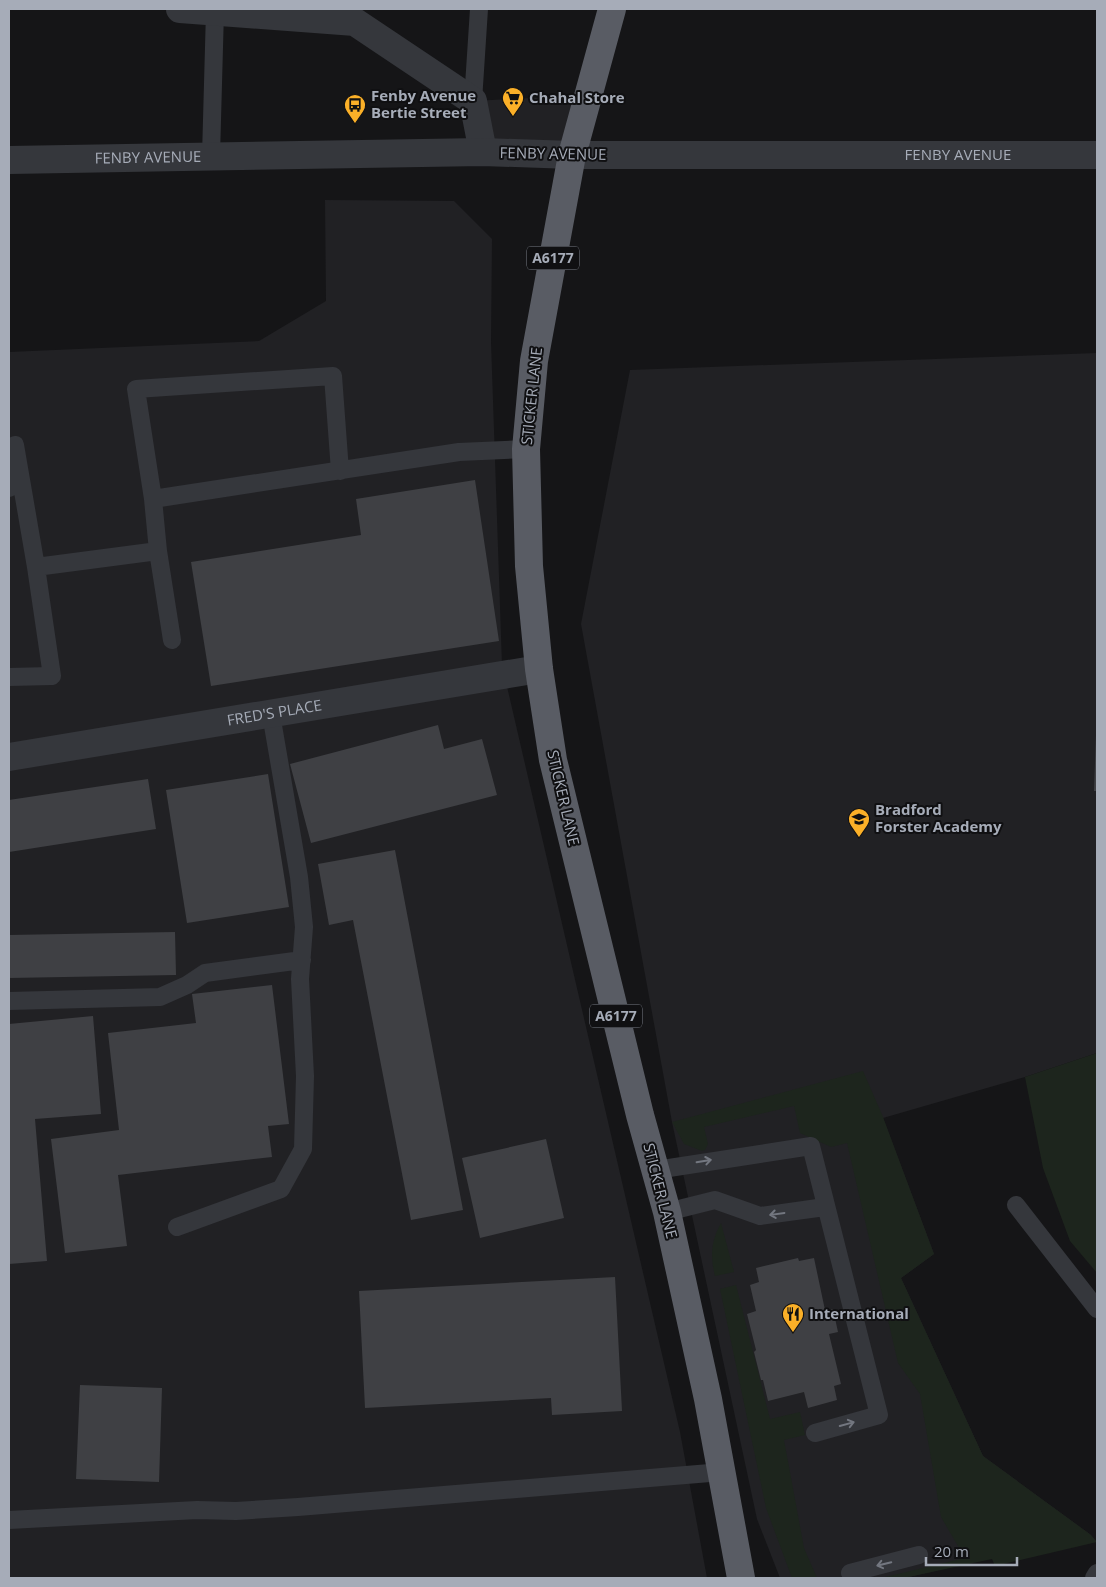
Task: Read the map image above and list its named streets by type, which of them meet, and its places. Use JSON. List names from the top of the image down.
{
  "streets": {
    "highway": ["A6177", "STICKER LANE"],
    "street": ["FENBY AVENUE", "FRED'S PLACE"]
  },
  "crossings": [
    ["FENBY AVENUE", "STICKER LANE"],
    ["STICKER LANE", "FRED'S PLACE"]
  ],
  "places": {
    "supermarket": ["Chahal Store"],
    "bus stop": ["Fenby Avenue Bertie Street"],
    "school or university": ["Bradford Forster Academy"],
    "restaurant": ["International"]
  },
  "scale_bar": "20 m"
}
